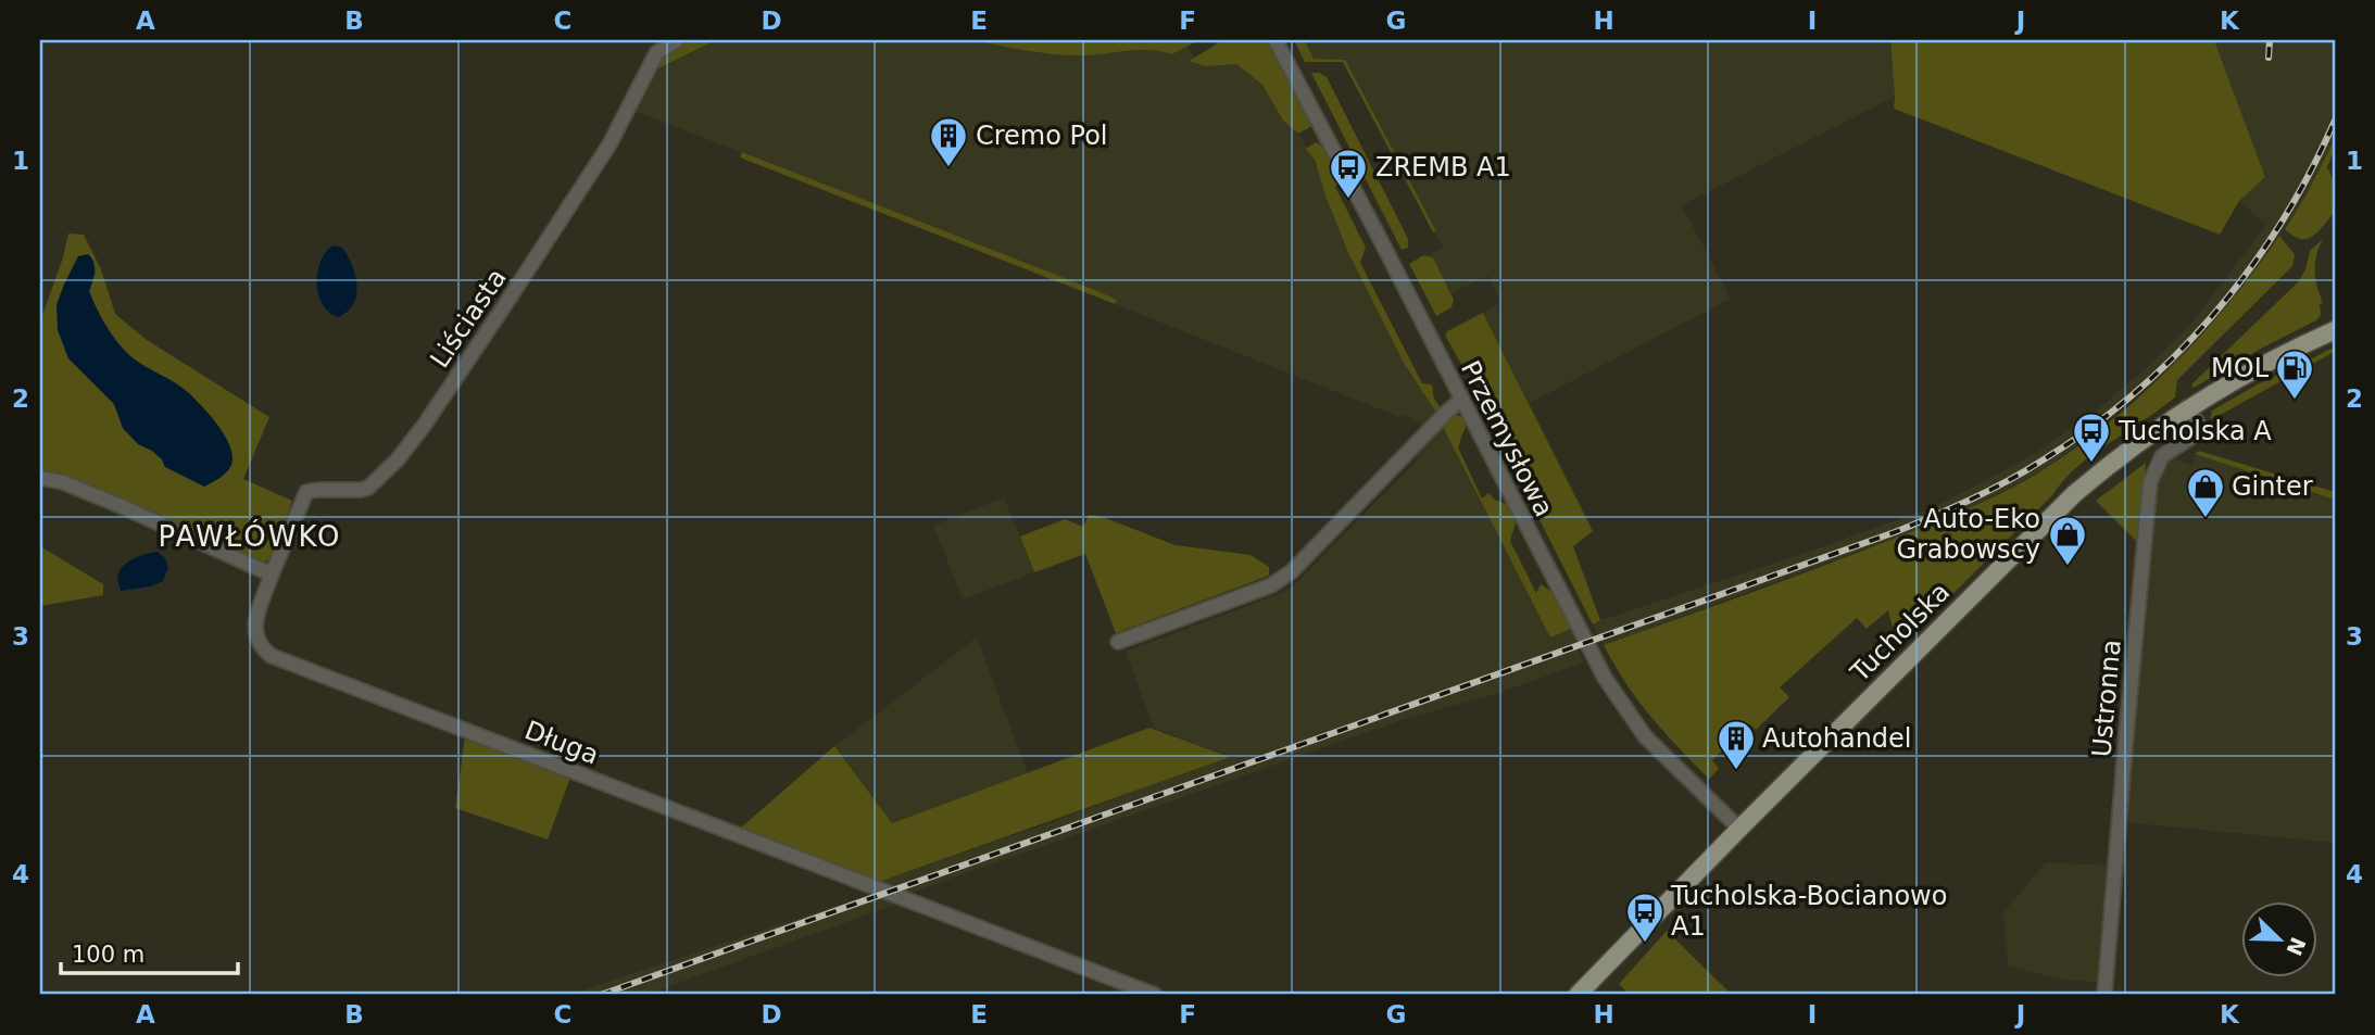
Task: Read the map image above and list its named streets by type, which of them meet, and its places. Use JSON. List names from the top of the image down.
{
  "streets": {
    "main road": ["Tucholska"],
    "street": [
      "Liściasta",
      "Przemysłowa",
      "Ustronna",
      "Długa"
    ]
  },
  "crossings": [
    ["Liściasta", "Długa"],
    ["Przemysłowa", "Tucholska"],
    ["Tucholska", "Ustronna"]
  ],
  "districts": ["PAWŁÓWKO"],
  "places": {
    "building": ["Cremo Pol", "Autohandel"],
    "bus stop": ["ZREMB A1", "Tucholska A", "Tucholska-Bocianowo A1"],
    "fuel station": ["MOL"],
    "shop": ["Ginter", "Auto-Eko Grabowscy"]
  },
  "scale_bar": "100 m",
  "north": "bottom right",
  "grid": {
    "columns": [
      "A",
      "B",
      "C",
      "D",
      "E",
      "F",
      "G",
      "H",
      "I",
      "J",
      "K"
    ],
    "rows": [
      "1",
      "2",
      "3",
      "4"
    ]
  }
}
